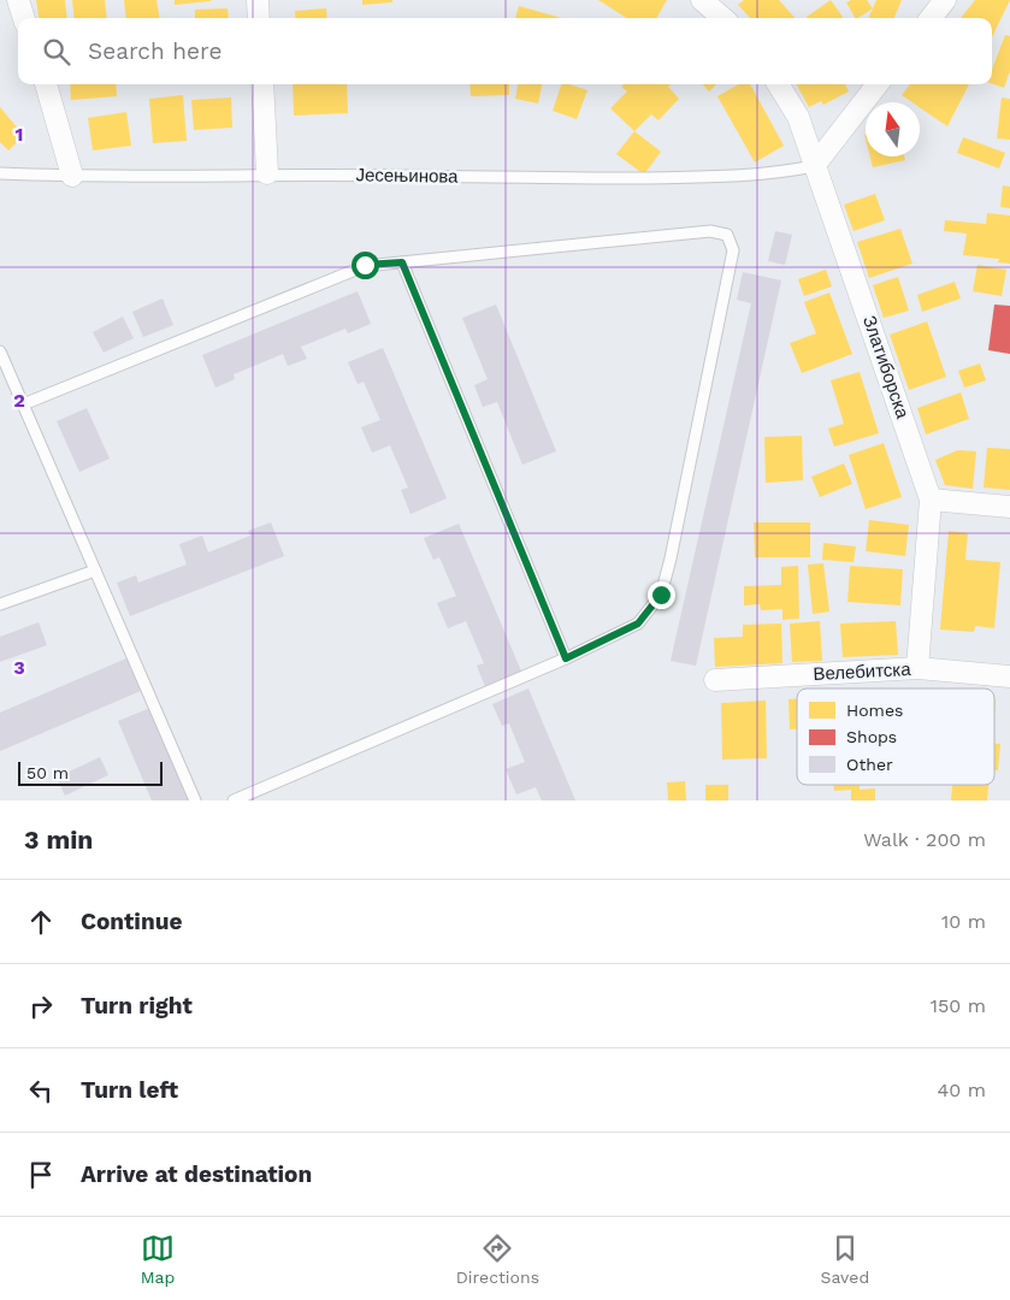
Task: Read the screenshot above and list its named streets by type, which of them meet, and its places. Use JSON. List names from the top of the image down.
{
  "streets": {
    "street": ["Златиборска", "Велебитска"],
    "lane": ["Јесењинова"]
  },
  "crossings": [
    ["Јесењинова", "Златиборска"],
    ["Златиборска", "Велебитска"]
  ],
  "legend": ["Homes", "Shops", "Other"],
  "scale_bar": "50 m",
  "north": "top",
  "page": {
    "search": "Search here",
    "scale": "50 m",
    "heading": ["3 min", "Walk · 200 m"],
    "list": [
      ["Continue", "10 m"],
      ["Turn right", "150 m"],
      ["Turn left", "40 m"],
      "Arrive at destination"
    ],
    "nav": ["Map", "Directions", "Saved"]
  },
  "grid": {
    "rows": ["1", "2", "3"]
  }
}
